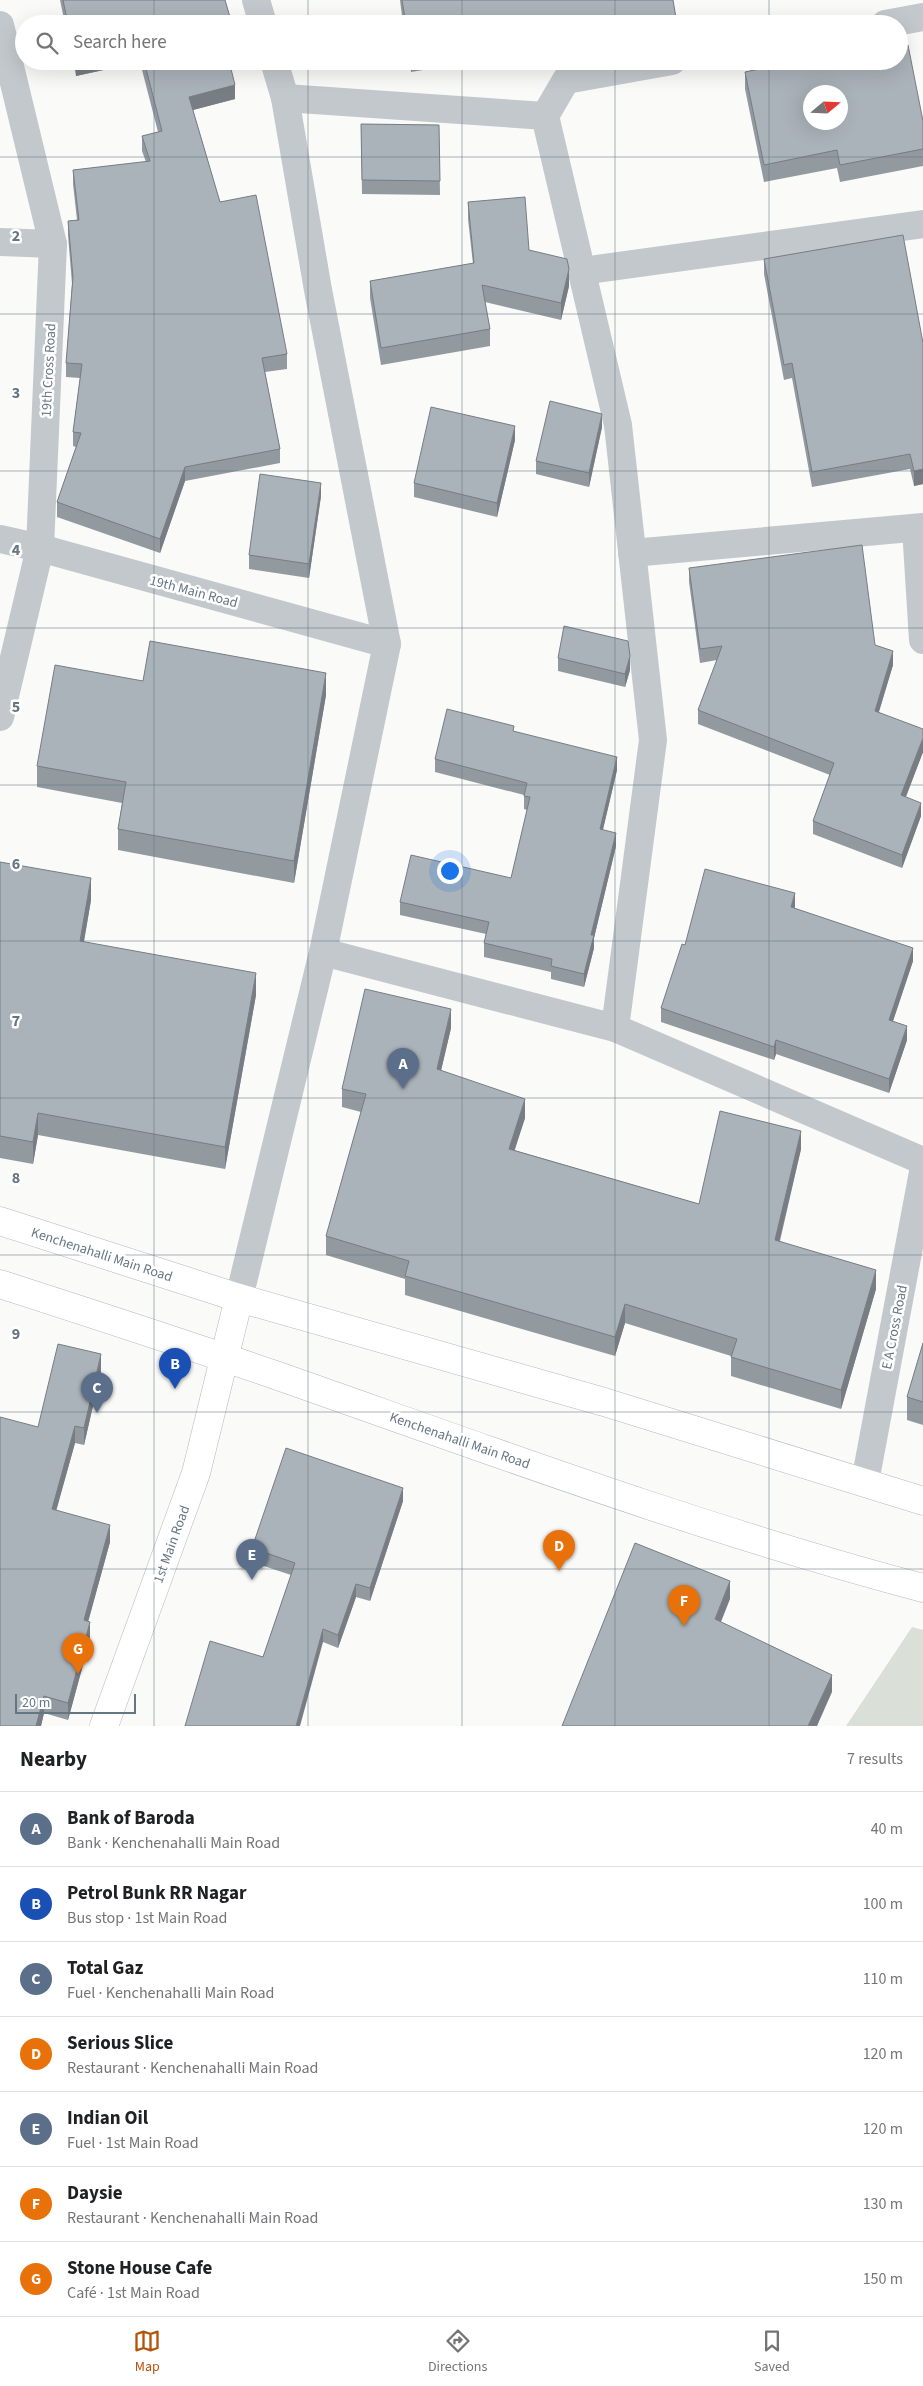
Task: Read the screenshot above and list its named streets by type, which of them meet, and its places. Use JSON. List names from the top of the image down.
{
  "streets": {
    "main road": ["Kenchenahalli Main Road", "1st Main Road"],
    "street": ["19th Cross Road", "19th Main Road", "E A Cross Road"]
  },
  "crossings": [
    ["19th Cross Road", "19th Main Road"],
    ["Kenchenahalli Main Road", "E A Cross Road"],
    ["Kenchenahalli Main Road", "1st Main Road"]
  ],
  "scale_bar": "20 m",
  "north": "right",
  "page": {
    "search": "Search here",
    "pins": [
      "A",
      "B",
      "C",
      "D",
      "E",
      "F",
      "G"
    ],
    "scale": "20 m",
    "heading": ["Nearby", "7 results"],
    "list": [
      {
        "mark": "A",
        "name": "Bank of Baroda",
        "note": "Bank · Kenchenahalli Main Road",
        "value": "40 m"
      },
      {
        "mark": "B",
        "name": "Petrol Bunk RR Nagar",
        "note": "Bus stop · 1st Main Road",
        "value": "100 m"
      },
      {
        "mark": "C",
        "name": "Total Gaz",
        "note": "Fuel · Kenchenahalli Main Road",
        "value": "110 m"
      },
      {
        "mark": "D",
        "name": "Serious Slice",
        "note": "Restaurant · Kenchenahalli Main Road",
        "value": "120 m"
      },
      {
        "mark": "E",
        "name": "Indian Oil",
        "note": "Fuel · 1st Main Road",
        "value": "120 m"
      },
      {
        "mark": "F",
        "name": "Daysie",
        "note": "Restaurant · Kenchenahalli Main Road",
        "value": "130 m"
      },
      {
        "mark": "G",
        "name": "Stone House Cafe",
        "note": "Café · 1st Main Road",
        "value": "150 m"
      }
    ],
    "nav": ["Map", "Directions", "Saved"]
  },
  "grid": {
    "rows": [
      "2",
      "3",
      "4",
      "5",
      "6",
      "7",
      "8",
      "9"
    ]
  }
}
